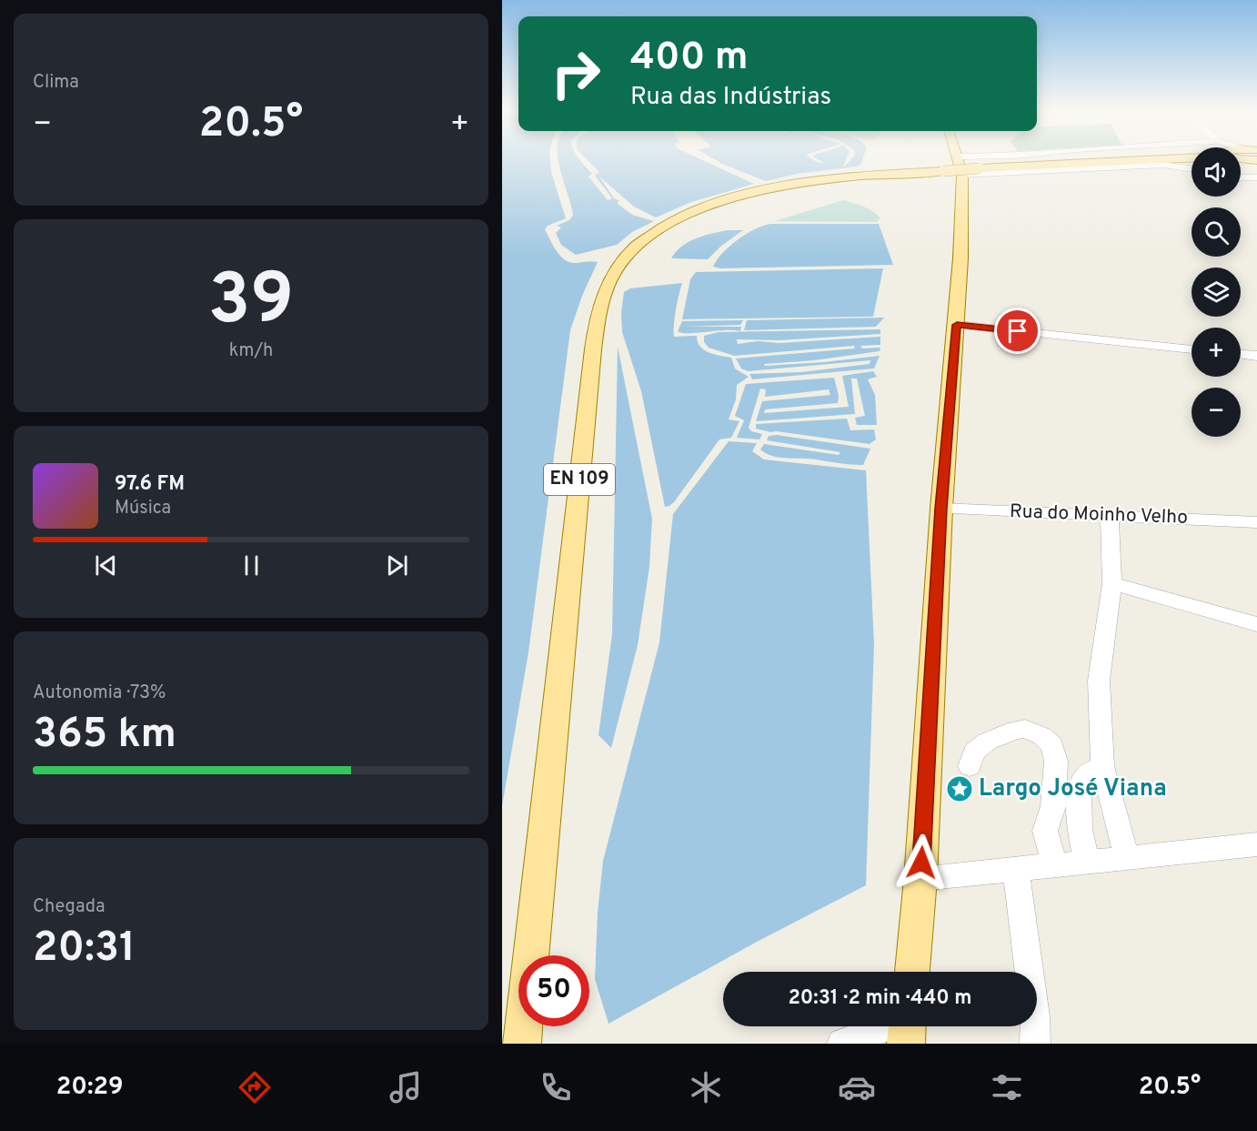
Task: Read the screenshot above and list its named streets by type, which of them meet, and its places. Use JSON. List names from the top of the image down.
{
  "streets": {
    "main road": ["EN 109"],
    "street": ["Rua do Moinho Velho"]
  },
  "places": {
    "place": ["Largo José Viana"]
  },
  "page": {
    "tile": [
      "Clima",
      ["39", "km/h"],
      ["Autonomia · 73%", "365 km"],
      ["Chegada", "20:31"]
    ],
    "turn": ["400 m", "Rua das Indústrias"],
    "heat": ["−", "20.5°", "+"],
    "map_buttons": ["+", "−"],
    "song": ["97.6 FM", "Música"],
    "limit": "50",
    "trip": "20:31 · 2 min · 440 m",
    "tabs": ["20:29", "20.5°"]
  }
}
